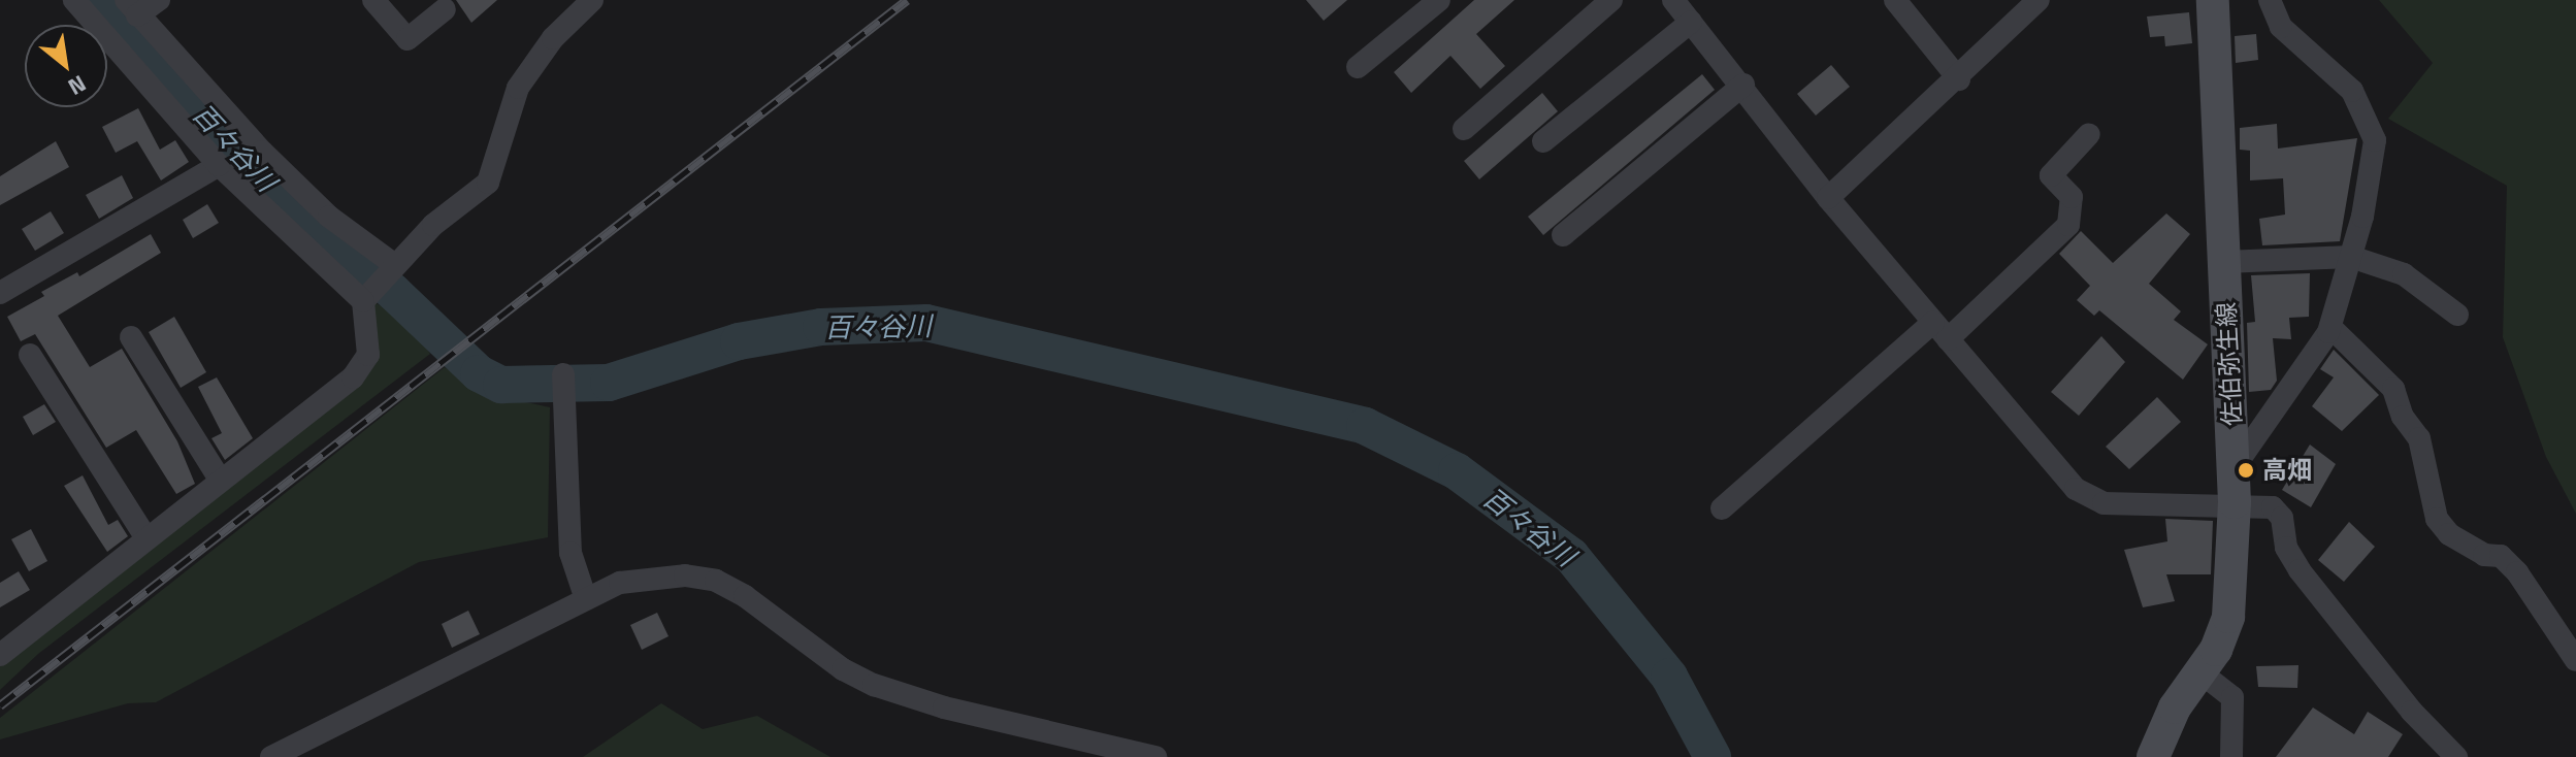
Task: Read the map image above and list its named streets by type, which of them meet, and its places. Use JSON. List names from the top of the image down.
{
  "streets": {
    "main road": ["佐伯弥生線"]
  },
  "water": ["百々谷川"],
  "places": ["高畑"],
  "north": "bottom right"
}
